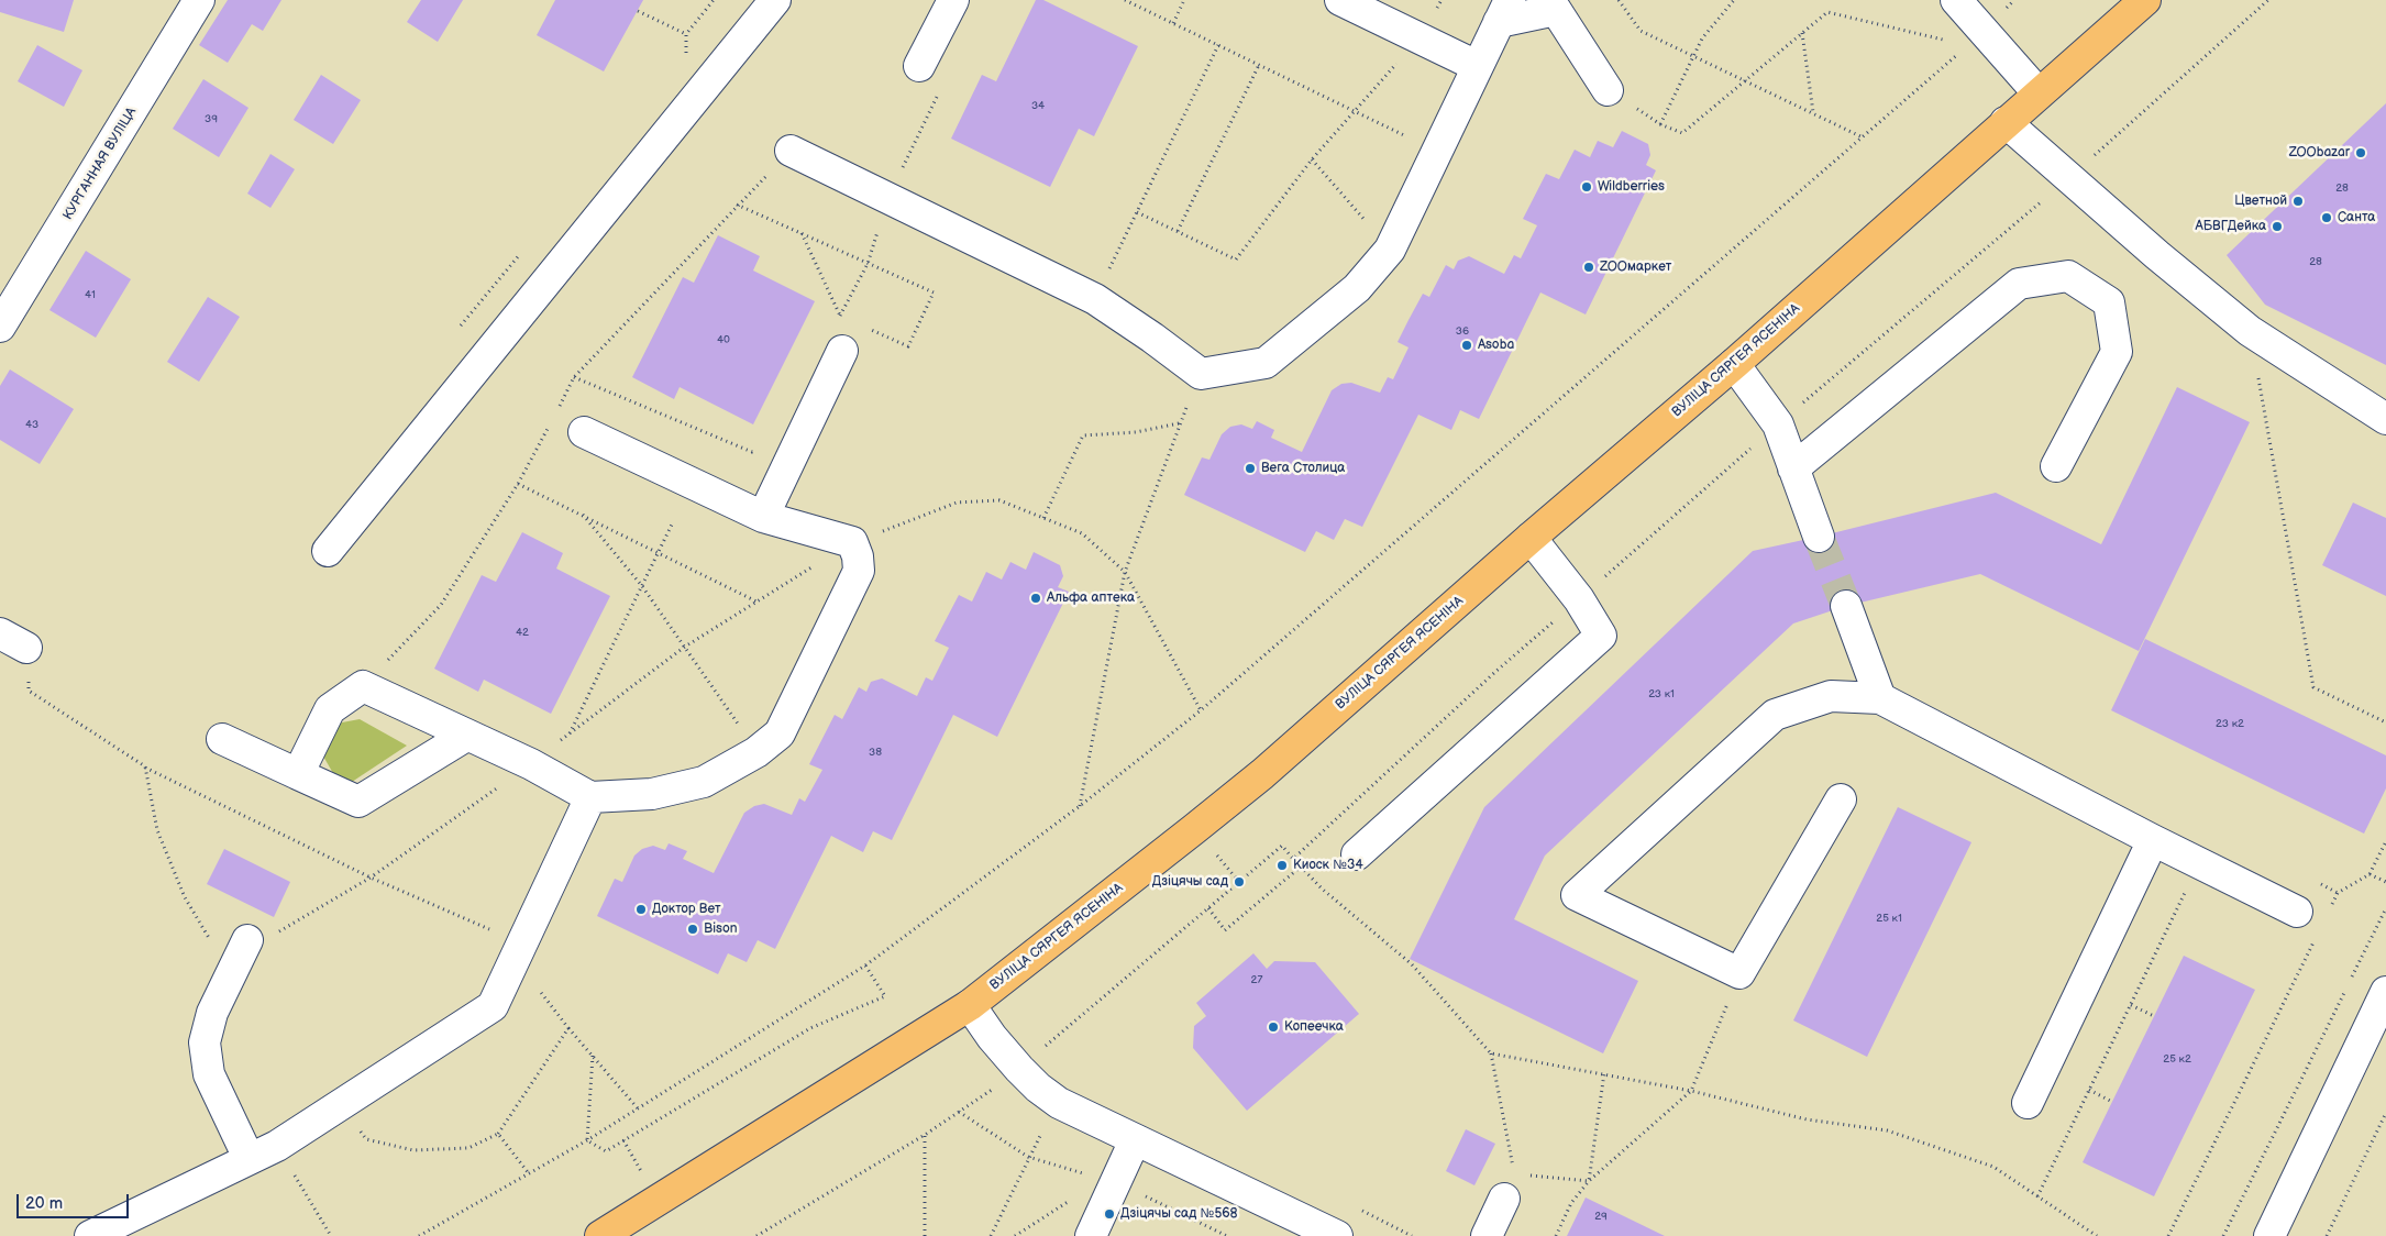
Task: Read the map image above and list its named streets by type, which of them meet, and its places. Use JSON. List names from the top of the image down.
{
  "streets": {
    "main road": ["ВУЛІЦА СЯРГЕЯ ЯСЕНІНА"],
    "street": ["КУРГАННАЯ ВУЛІЦА"]
  },
  "places": [
    "ZOObazar",
    "Wildberries",
    "Цветной",
    "Санта",
    "АБВГДейка",
    "ZOOмаркет",
    "Asoba",
    "Вега Столица",
    "Альфа аптека",
    "Киоск №34",
    "Дзіцячы сад",
    "Доктор Вет",
    "Bison",
    "Копеечка",
    "Дзіцячы сад №568"
  ],
  "house_numbers": [
    "34",
    "39",
    "28",
    "28",
    "41",
    "36",
    "40",
    "43",
    "42",
    "23 к1",
    "23 к2",
    "38",
    "25 к1",
    "27",
    "25 к2",
    "29"
  ],
  "scale_bar": "20 m"
}
